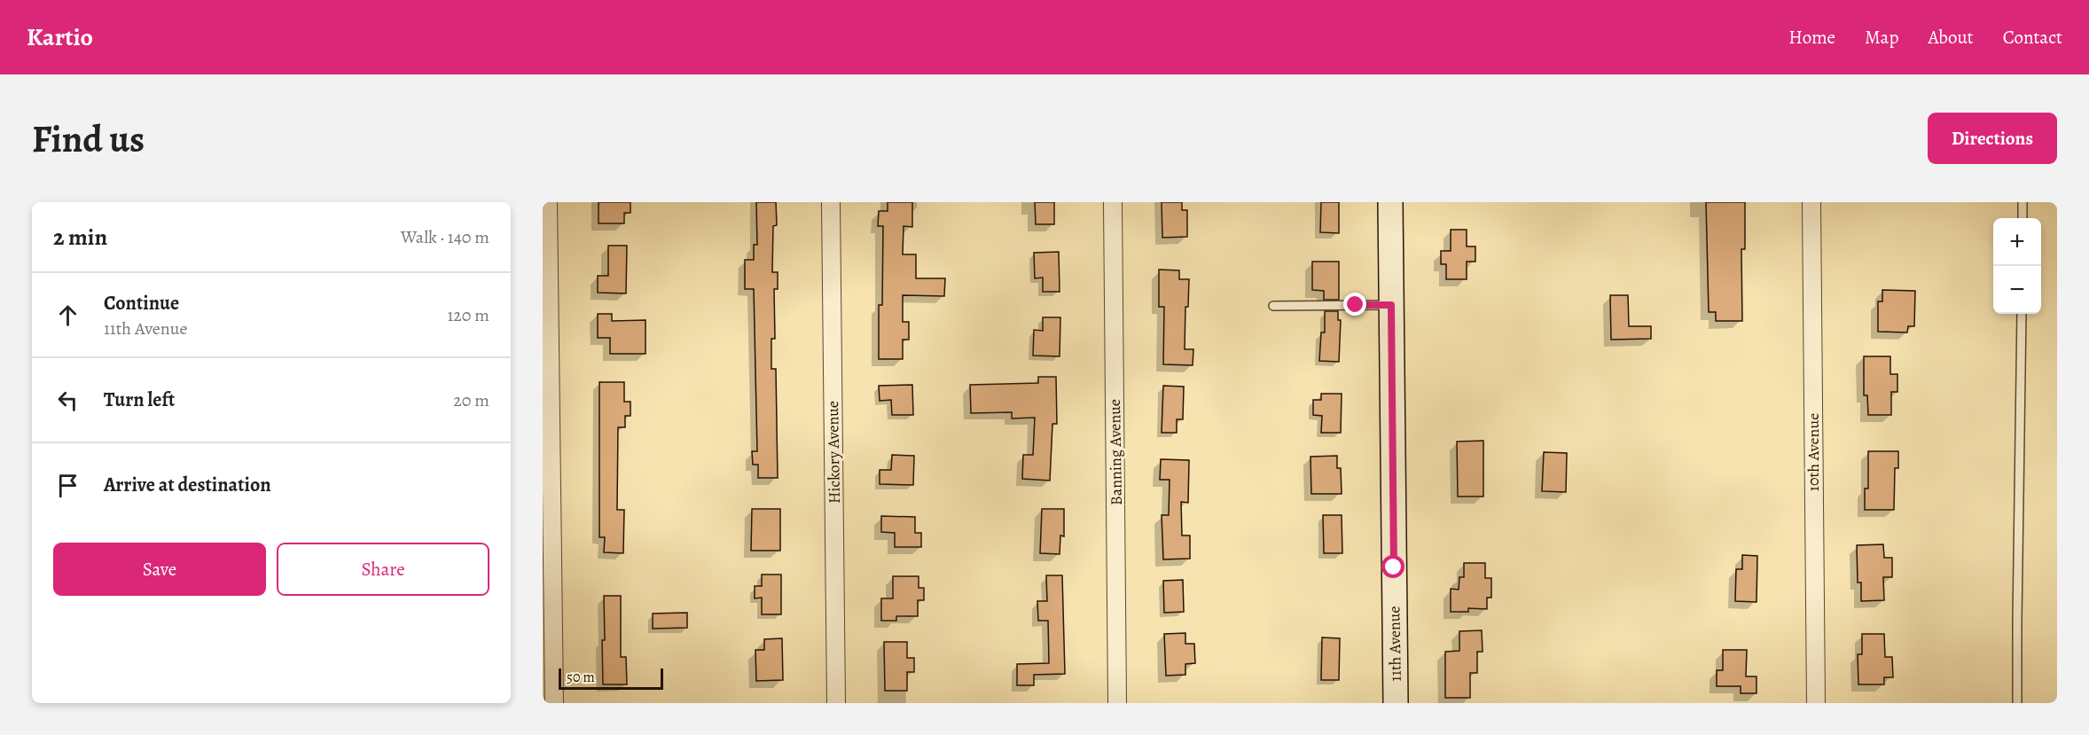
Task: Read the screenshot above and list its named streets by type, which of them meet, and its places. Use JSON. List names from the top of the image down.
{
  "streets": {
    "main road": ["11th Avenue"],
    "street": ["Hickory Avenue", "Banning Avenue", "10th Avenue"]
  },
  "scale_bar": "50 m",
  "page": {
    "header": "Kartio",
    "nav": [
      "Home",
      "Map",
      "About",
      "Contact"
    ],
    "buttons": [
      "Directions",
      ["Save", "Share"]
    ],
    "title": "Find us",
    "heading": ["2 min", "Walk · 140 m"],
    "map_buttons": ["+", "−"],
    "list": [
      ["Continue", "11th Avenue", "120 m"],
      ["Turn left", "20 m"],
      "Arrive at destination"
    ],
    "scale": "50 m"
  }
}
